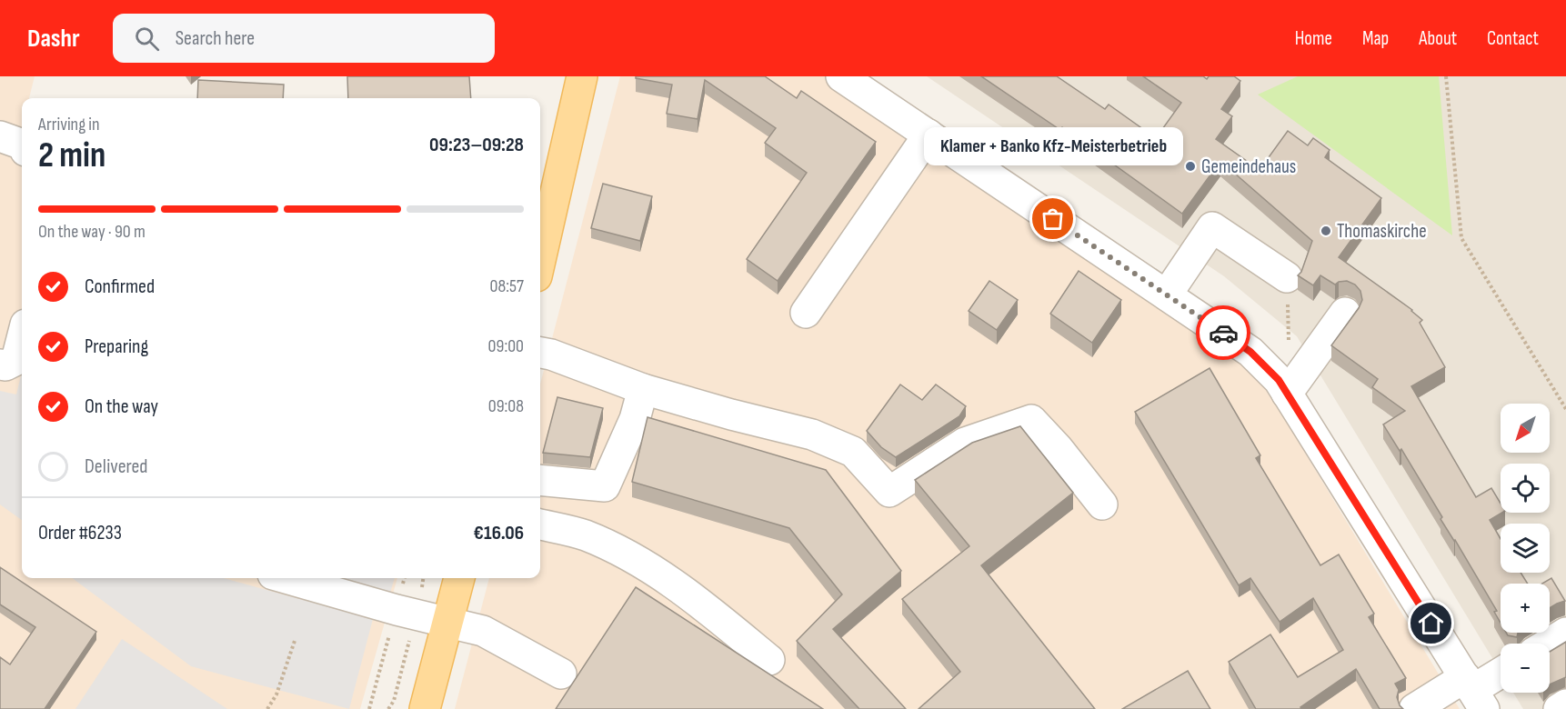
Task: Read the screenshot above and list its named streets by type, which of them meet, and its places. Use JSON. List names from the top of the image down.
{
  "places": ["Gemeindehaus", "Klamer + Banko Kfz-Meisterbetrieb", "Thomaskirche"],
  "north": "bottom left",
  "page": {
    "header": "Dashr",
    "search": "Search here",
    "nav": [
      "Home",
      "Map",
      "About",
      "Contact"
    ],
    "heading": ["2 min", "Arriving in", "09:23–09:28"],
    "panel": ["Order #6233", "€16.06"],
    "bubble": "Klamer + Banko Kfz-Meisterbetrieb",
    "bar": "On the way · 90 m",
    "list": [
      ["Confirmed", "08:57"],
      ["Preparing", "09:00"],
      ["On the way", "09:08"],
      "Delivered"
    ],
    "map_buttons": ["+", "−"]
  }
}
